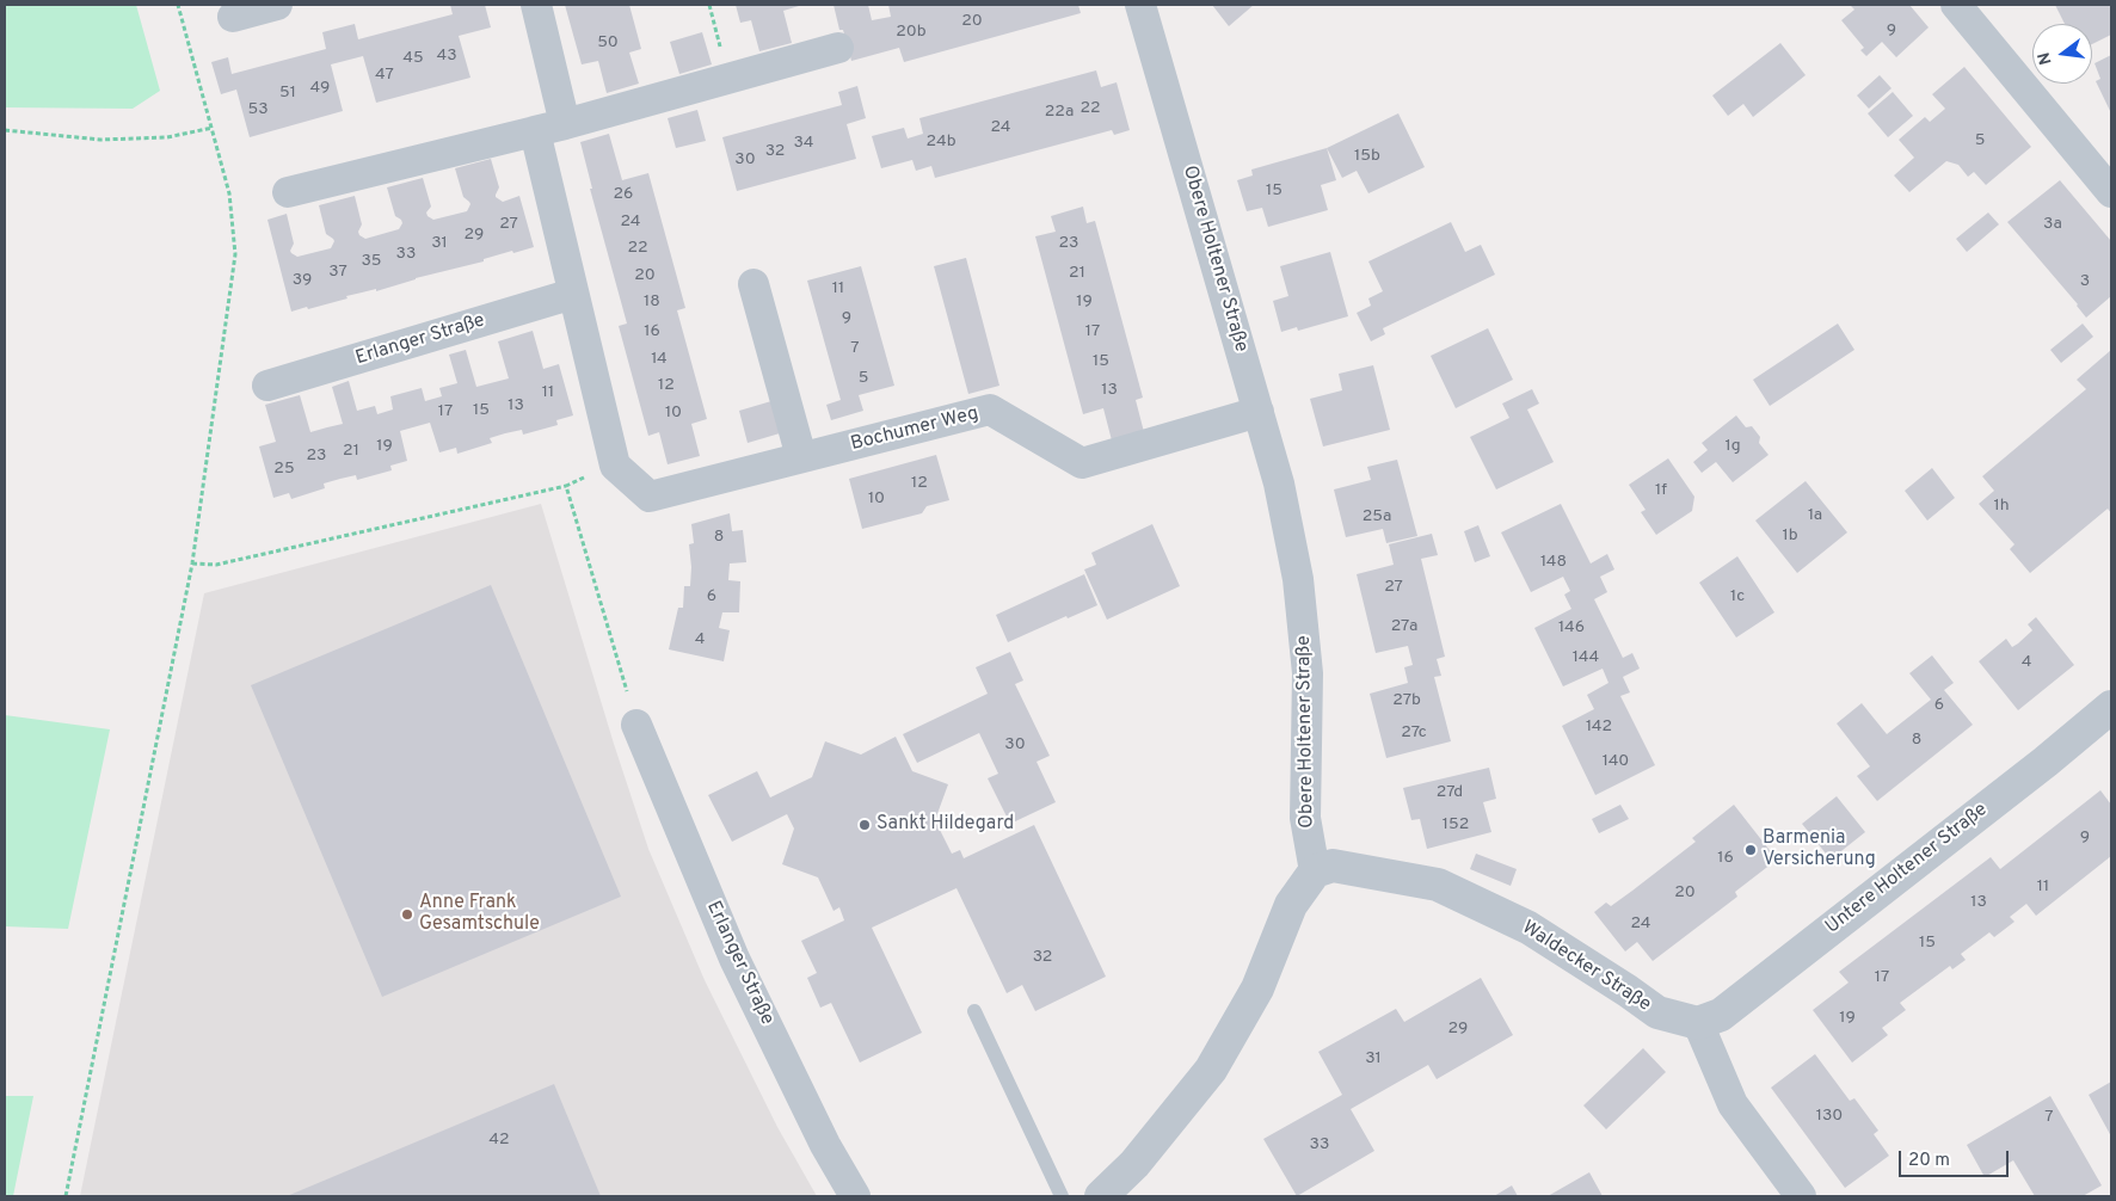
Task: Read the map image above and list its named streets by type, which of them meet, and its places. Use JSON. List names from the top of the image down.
{
  "streets": {
    "street": [
      "Obere Holtener Straße",
      "Erlanger Straße",
      "Bochumer Weg",
      "Untere Holtener Straße",
      "Waldecker Straße"
    ]
  },
  "crossings": [
    ["Obere Holtener Straße", "Bochumer Weg"],
    ["Obere Holtener Straße", "Waldecker Straße"],
    ["Untere Holtener Straße", "Waldecker Straße"]
  ],
  "places": ["Sankt Hildegard", "Barmenia Versicherung", "Anne Frank Gesamtschule"],
  "house_numbers": [
    "20",
    "9",
    "20b",
    "50",
    "43",
    "45",
    "47",
    "49",
    "51",
    "22",
    "53",
    "22a",
    "24",
    "5",
    "24b",
    "34",
    "32",
    "15b",
    "30",
    "15",
    "26",
    "24",
    "27",
    "3a",
    "29",
    "31",
    "23",
    "22",
    "33",
    "35",
    "37",
    "21",
    "20",
    "39",
    "3",
    "11",
    "18",
    "19",
    "9",
    "16",
    "17",
    "7",
    "14",
    "15",
    "5",
    "12",
    "13",
    "11",
    "13",
    "15",
    "17",
    "10",
    "19",
    "1g",
    "21",
    "23",
    "25",
    "12",
    "1f",
    "10",
    "1h",
    "1a",
    "25a",
    "1b",
    "8",
    "148",
    "27",
    "6",
    "1c",
    "27a",
    "146",
    "4",
    "144",
    "4",
    "27b",
    "6",
    "142",
    "27c",
    "8",
    "30",
    "140",
    "27d",
    "152",
    "9",
    "16",
    "11",
    "20",
    "13",
    "24",
    "15",
    "32",
    "17",
    "19",
    "29",
    "31",
    "130",
    "7",
    "42",
    "33"
  ],
  "scale_bar": "20 m",
  "north": "left"
}
